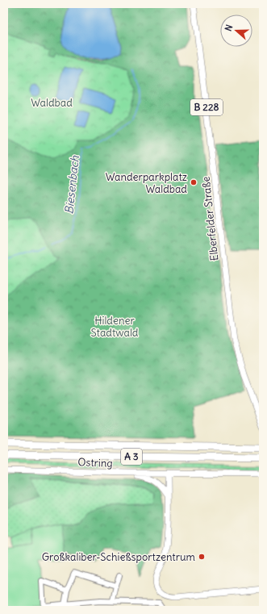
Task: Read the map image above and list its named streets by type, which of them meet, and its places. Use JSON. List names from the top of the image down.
{
  "streets": {
    "highway": ["A 3"],
    "main road": ["B 228", "Elberfelder Straße", "Ostring"]
  },
  "water": ["Biesenbach"],
  "parks": ["Waldbad", "Hildener Stadtwald"],
  "places": ["Wanderparkplatz Waldbad", "Großkaliber-Schießsportzentrum"],
  "north": "left"
}
